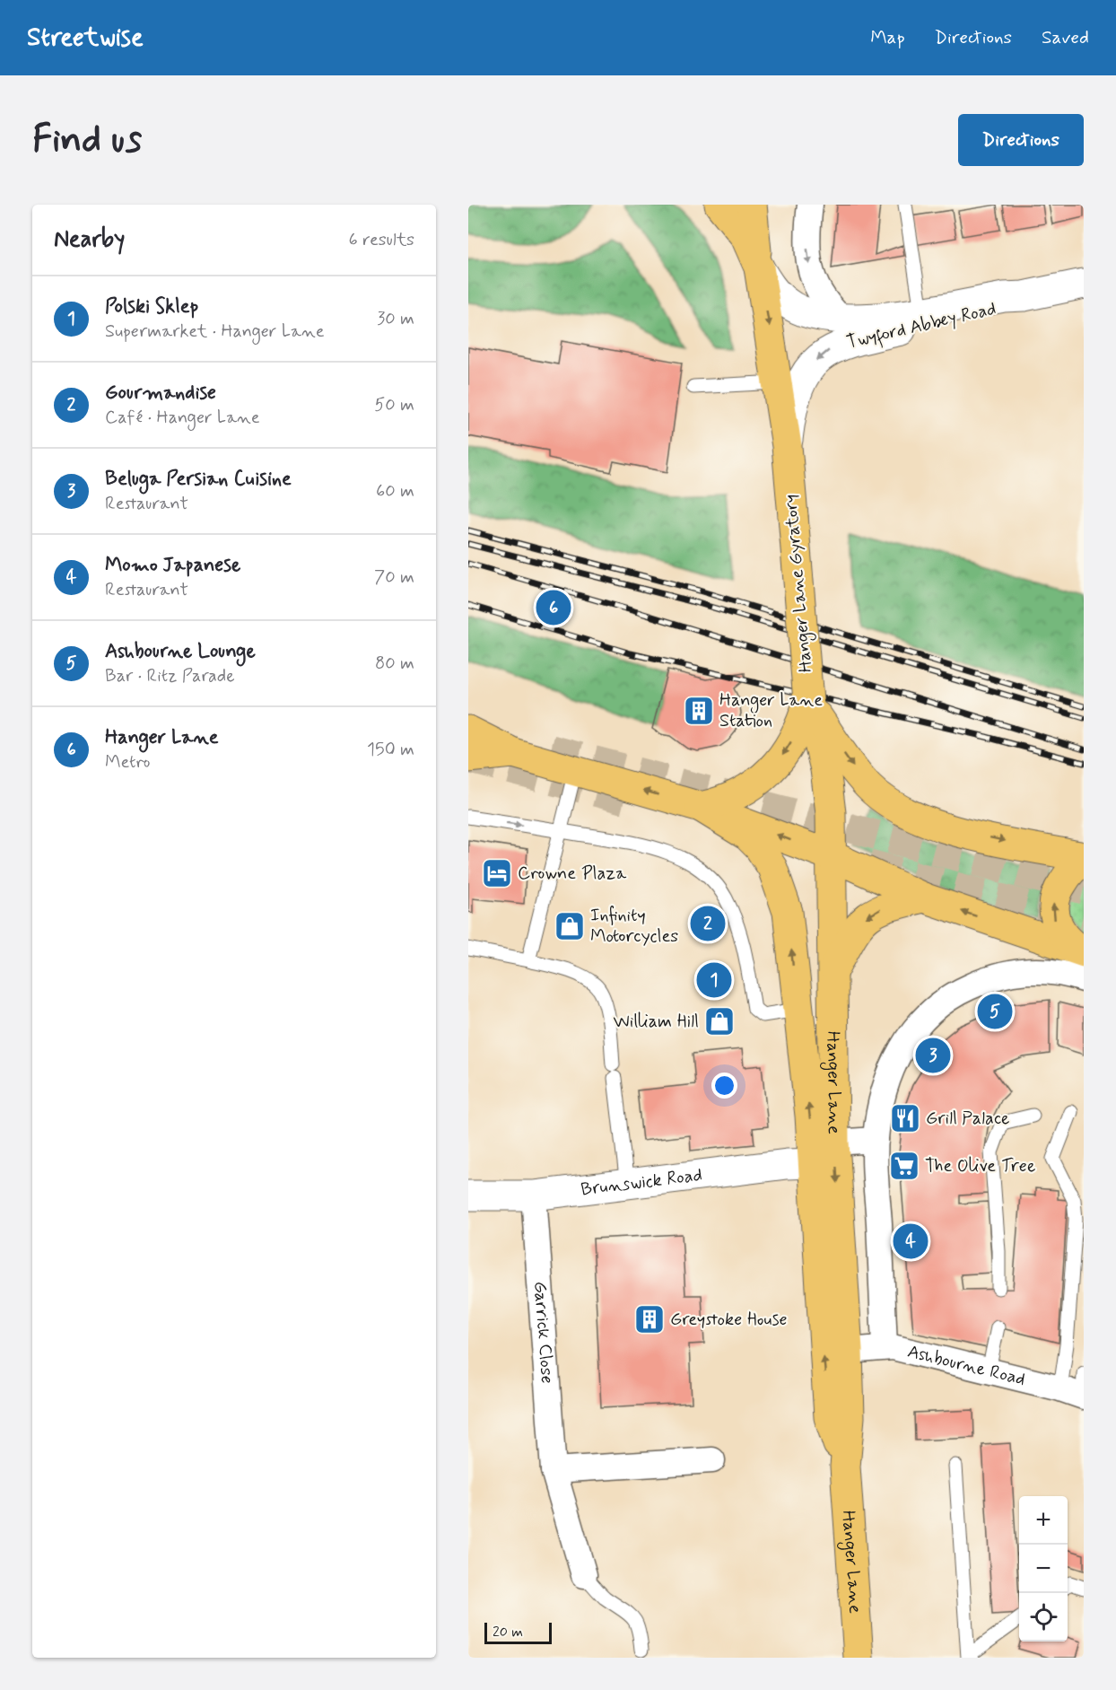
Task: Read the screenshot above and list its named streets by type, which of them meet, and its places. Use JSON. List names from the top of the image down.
{
  "streets": {
    "highway": ["Hanger Lane Gyratory", "Hanger Lane"],
    "street": [
      "Twyford Abbey Road",
      "Brunswick Road",
      "Garrick Close",
      "Ashbourne Road"
    ]
  },
  "crossings": [
    ["Twyford Abbey Road", "Hanger Lane Gyratory"],
    ["Hanger Lane Gyratory", "Hanger Lane"],
    ["Hanger Lane", "Brunswick Road"],
    ["Hanger Lane", "Ashbourne Road"],
    ["Brunswick Road", "Garrick Close"]
  ],
  "one_way": ["Hanger Lane Gyratory"],
  "places": {
    "building": ["Hanger Lane Station", "Greystoke House"],
    "hotel": ["Crowne Plaza"],
    "shop": ["Infinity Motorcycles", "William Hill"],
    "restaurant": ["Grill Palace"],
    "supermarket": ["The Olive Tree"]
  },
  "scale_bar": "20 m",
  "page": {
    "header": "Streetwise",
    "nav": ["Map", "Directions", "Saved"],
    "buttons": "Directions",
    "title": "Find us",
    "heading": ["Nearby", "6 results"],
    "list": [
      {
        "mark": "1",
        "name": "Polski Sklep",
        "note": "Supermarket · Hanger Lane",
        "value": "30 m"
      },
      {
        "mark": "2",
        "name": "Gourmandise",
        "note": "Café · Hanger Lane",
        "value": "50 m"
      },
      {
        "mark": "3",
        "name": "Beluga Persian Cuisine",
        "note": "Restaurant",
        "value": "60 m"
      },
      {
        "mark": "4",
        "name": "Momo Japanese",
        "note": "Restaurant",
        "value": "70 m"
      },
      {
        "mark": "5",
        "name": "Ashbourne Lounge",
        "note": "Bar · Ritz Parade",
        "value": "80 m"
      },
      {
        "mark": "6",
        "name": "Hanger Lane",
        "note": "Metro",
        "value": "150 m"
      }
    ],
    "pins": [
      "6",
      "2",
      "1",
      "5",
      "3",
      "4"
    ],
    "map_buttons": ["+", "−"],
    "scale": "20 m"
  }
}
